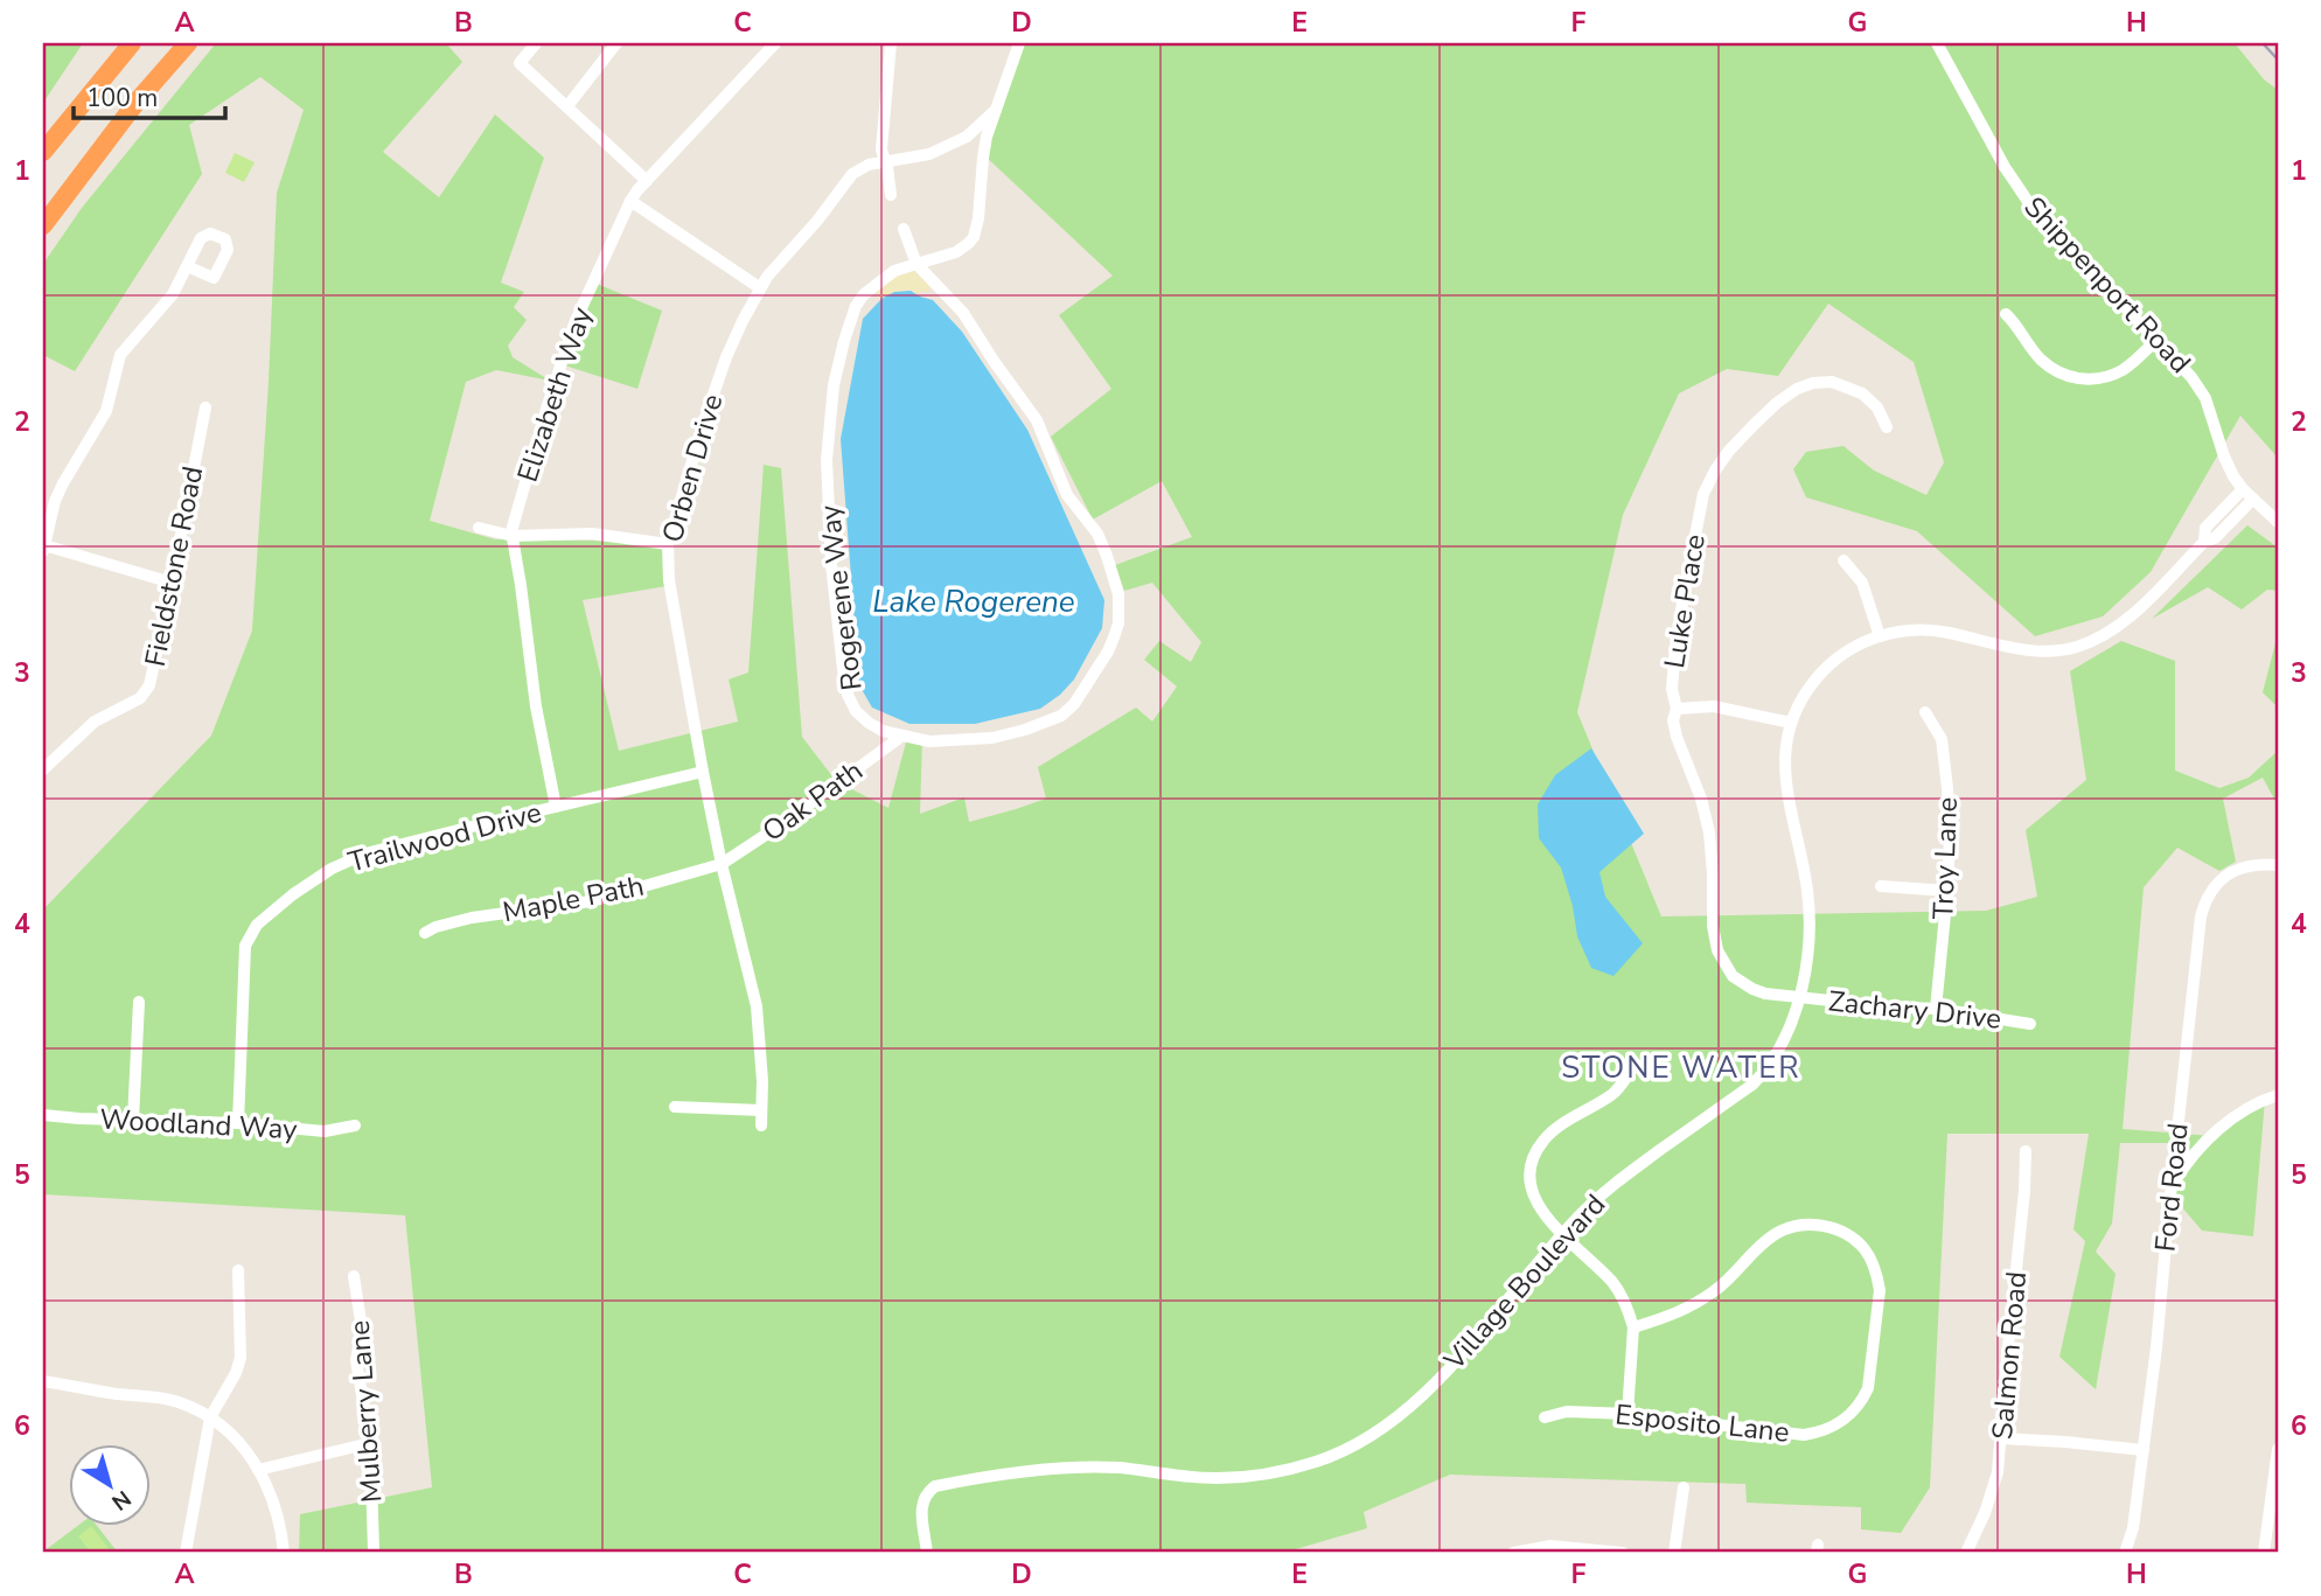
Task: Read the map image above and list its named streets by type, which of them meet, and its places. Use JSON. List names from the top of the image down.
{
  "streets": {
    "street": [
      "Shippenport Road",
      "Elizabeth Way",
      "Orben Drive",
      "Fieldstone Road",
      "Rogerene Way",
      "Luke Place",
      "Oak Path",
      "Trailwood Drive",
      "Troy Lane",
      "Maple Path",
      "Zachary Drive",
      "Woodland Way",
      "Ford Road",
      "Village Boulevard",
      "Salmon Road",
      "Mulberry Lane",
      "Esposito Lane"
    ]
  },
  "crossings": [
    ["Shippenport Road", "Village Boulevard"],
    ["Elizabeth Way", "Trailwood Drive"],
    ["Orben Drive", "Rogerene Way"],
    ["Orben Drive", "Oak Path"],
    ["Orben Drive", "Trailwood Drive"],
    ["Orben Drive", "Maple Path"],
    ["Rogerene Way", "Oak Path"],
    ["Luke Place", "Zachary Drive"],
    ["Luke Place", "Village Boulevard"],
    ["Oak Path", "Maple Path"],
    ["Trailwood Drive", "Woodland Way"],
    ["Troy Lane", "Zachary Drive"],
    ["Zachary Drive", "Village Boulevard"]
  ],
  "districts": ["STONE WATER"],
  "water": ["Lake Rogerene"],
  "scale_bar": "100 m",
  "north": "bottom right",
  "grid": {
    "columns": [
      "A",
      "B",
      "C",
      "D",
      "E",
      "F",
      "G",
      "H"
    ],
    "rows": [
      "1",
      "2",
      "3",
      "4",
      "5",
      "6"
    ]
  }
}
